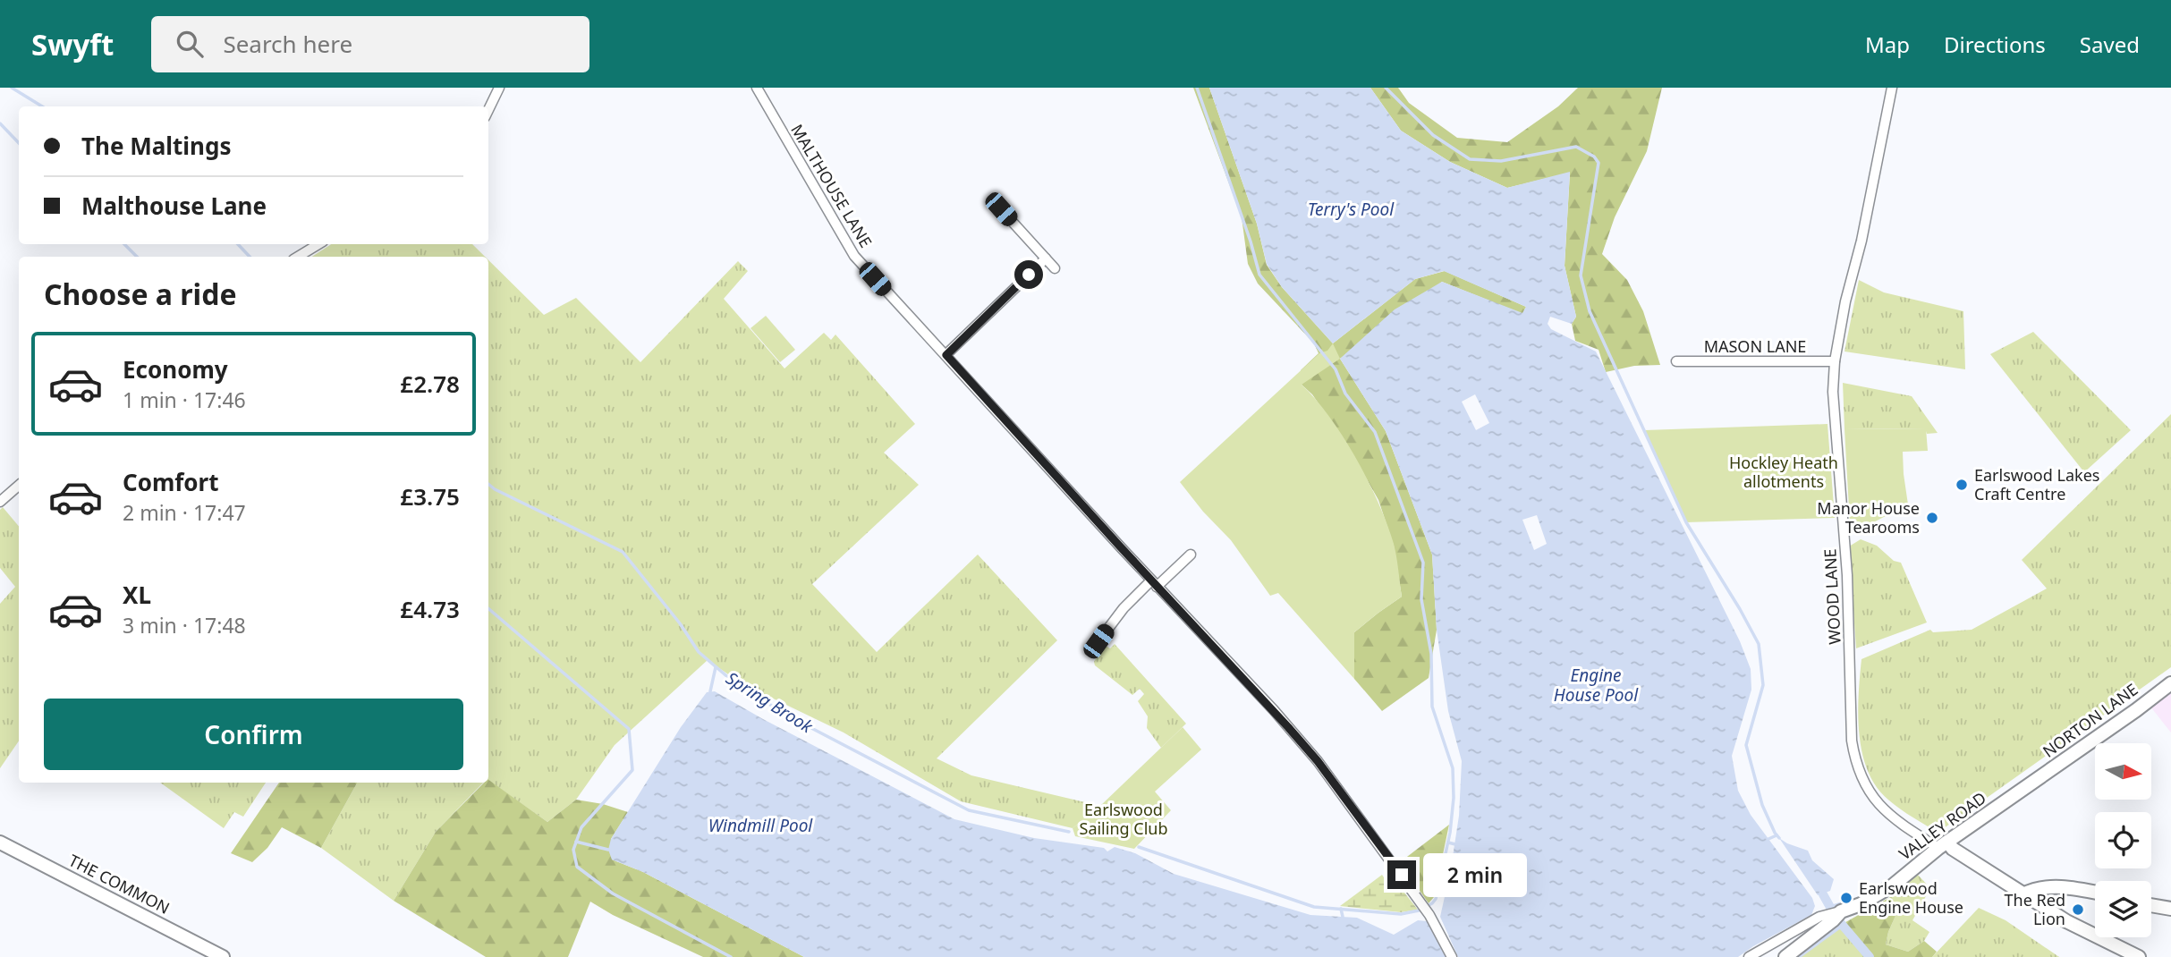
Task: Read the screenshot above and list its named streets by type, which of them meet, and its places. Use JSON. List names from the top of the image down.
{
  "streets": {
    "street": [
      "MALTHOUSE LANE",
      "MASON LANE",
      "WOOD LANE",
      "NORTON LANE",
      "VALLEY ROAD",
      "THE COMMON"
    ]
  },
  "crossings": [
    ["MASON LANE", "WOOD LANE"],
    ["WOOD LANE", "VALLEY ROAD"],
    ["NORTON LANE", "VALLEY ROAD"]
  ],
  "water": [
    "Terry's Pool",
    "Engine House Pool",
    "Spring Brook",
    "Windmill Pool"
  ],
  "parks": ["Hockley Heath allotments", "Earlswood Sailing Club"],
  "places": [
    "Earlswood Lakes Craft Centre",
    "Manor House Tearooms",
    "Earlswood Engine House",
    "The Red Lion"
  ],
  "north": "right",
  "page": {
    "header": "Swyft",
    "search": "Search here",
    "nav": ["Map", "Directions", "Saved"],
    "banner": ["The Maltings", "Malthouse Lane"],
    "heading": "Choose a ride",
    "list": [
      {
        "name": "Economy",
        "note": "1 min · 17:46",
        "value": "£2.78"
      },
      {
        "name": "Comfort",
        "note": "2 min · 17:47",
        "value": "£3.75"
      },
      {
        "name": "XL",
        "note": "3 min · 17:48",
        "value": "£4.73"
      }
    ],
    "buttons": "Confirm",
    "bubble": "2 min"
  }
}
